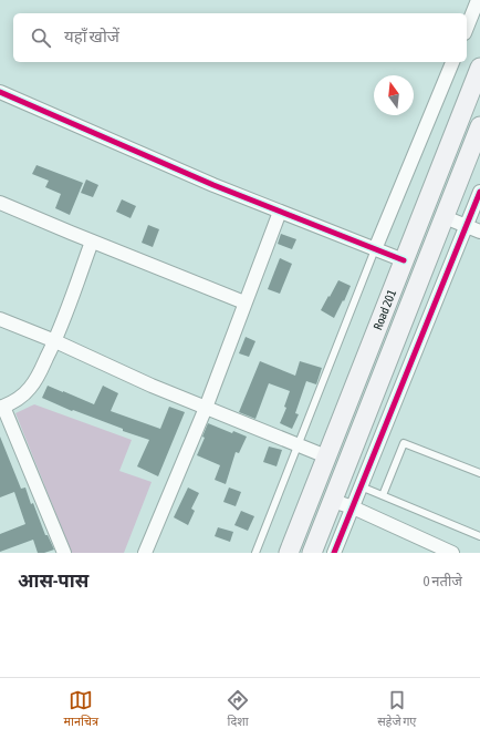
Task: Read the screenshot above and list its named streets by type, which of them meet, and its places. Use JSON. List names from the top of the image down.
{
  "streets": {
    "main road": ["Road 201"]
  },
  "north": "top",
  "page": {
    "search": "यहाँ खोजें",
    "heading": ["आस-पास", "0 नतीजे"],
    "nav": ["मानचित्र", "दिशा", "सहेजे गए"]
  }
}
